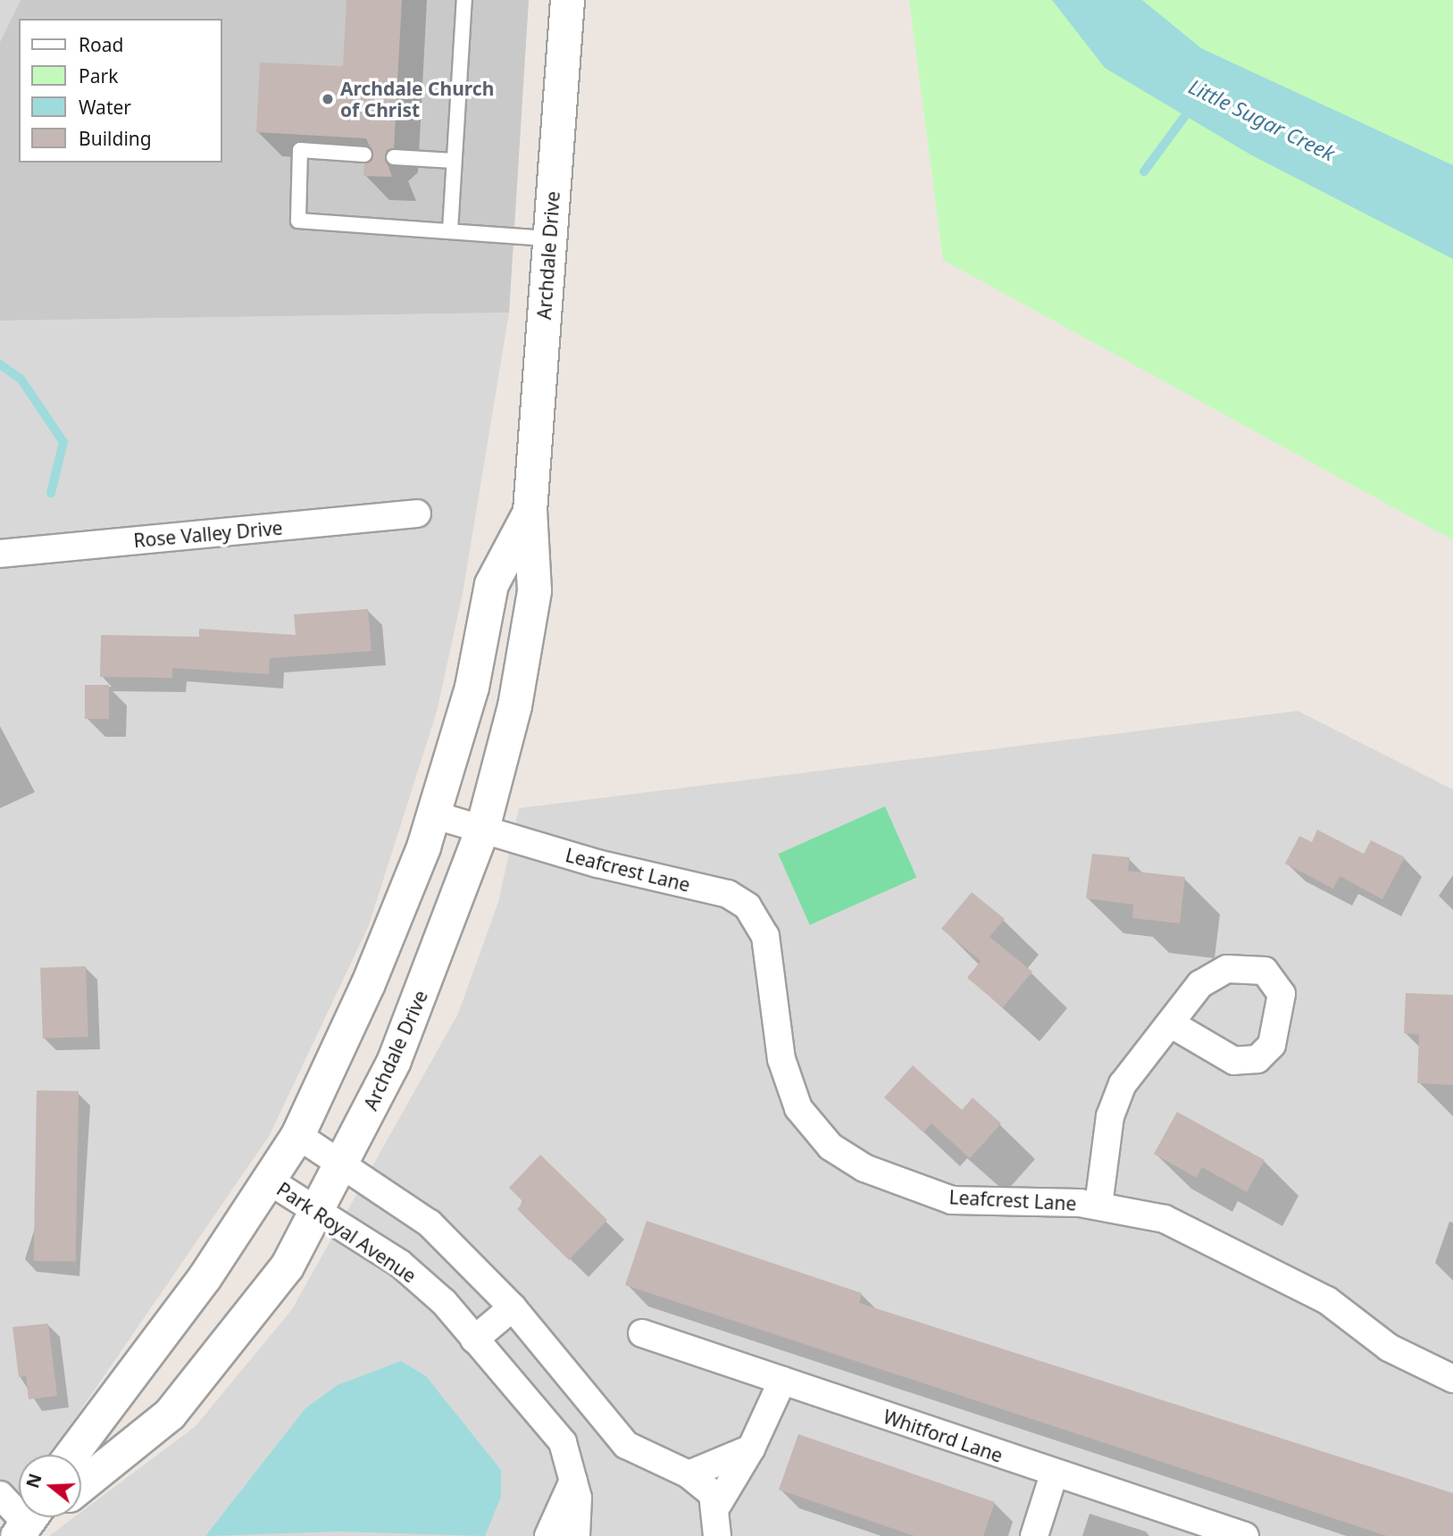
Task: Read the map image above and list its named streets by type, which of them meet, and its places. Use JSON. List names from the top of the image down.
{
  "streets": {
    "street": [
      "Archdale Drive",
      "Rose Valley Drive",
      "Leafcrest Lane",
      "Park Royal Avenue",
      "Whitford Lane"
    ]
  },
  "crossings": [
    ["Archdale Drive", "Leafcrest Lane"],
    ["Archdale Drive", "Park Royal Avenue"]
  ],
  "water": ["Little Sugar Creek"],
  "places": ["Archdale Church of Christ"],
  "legend": [
    "Road",
    "Park",
    "Water",
    "Building"
  ],
  "north": "left"
}
